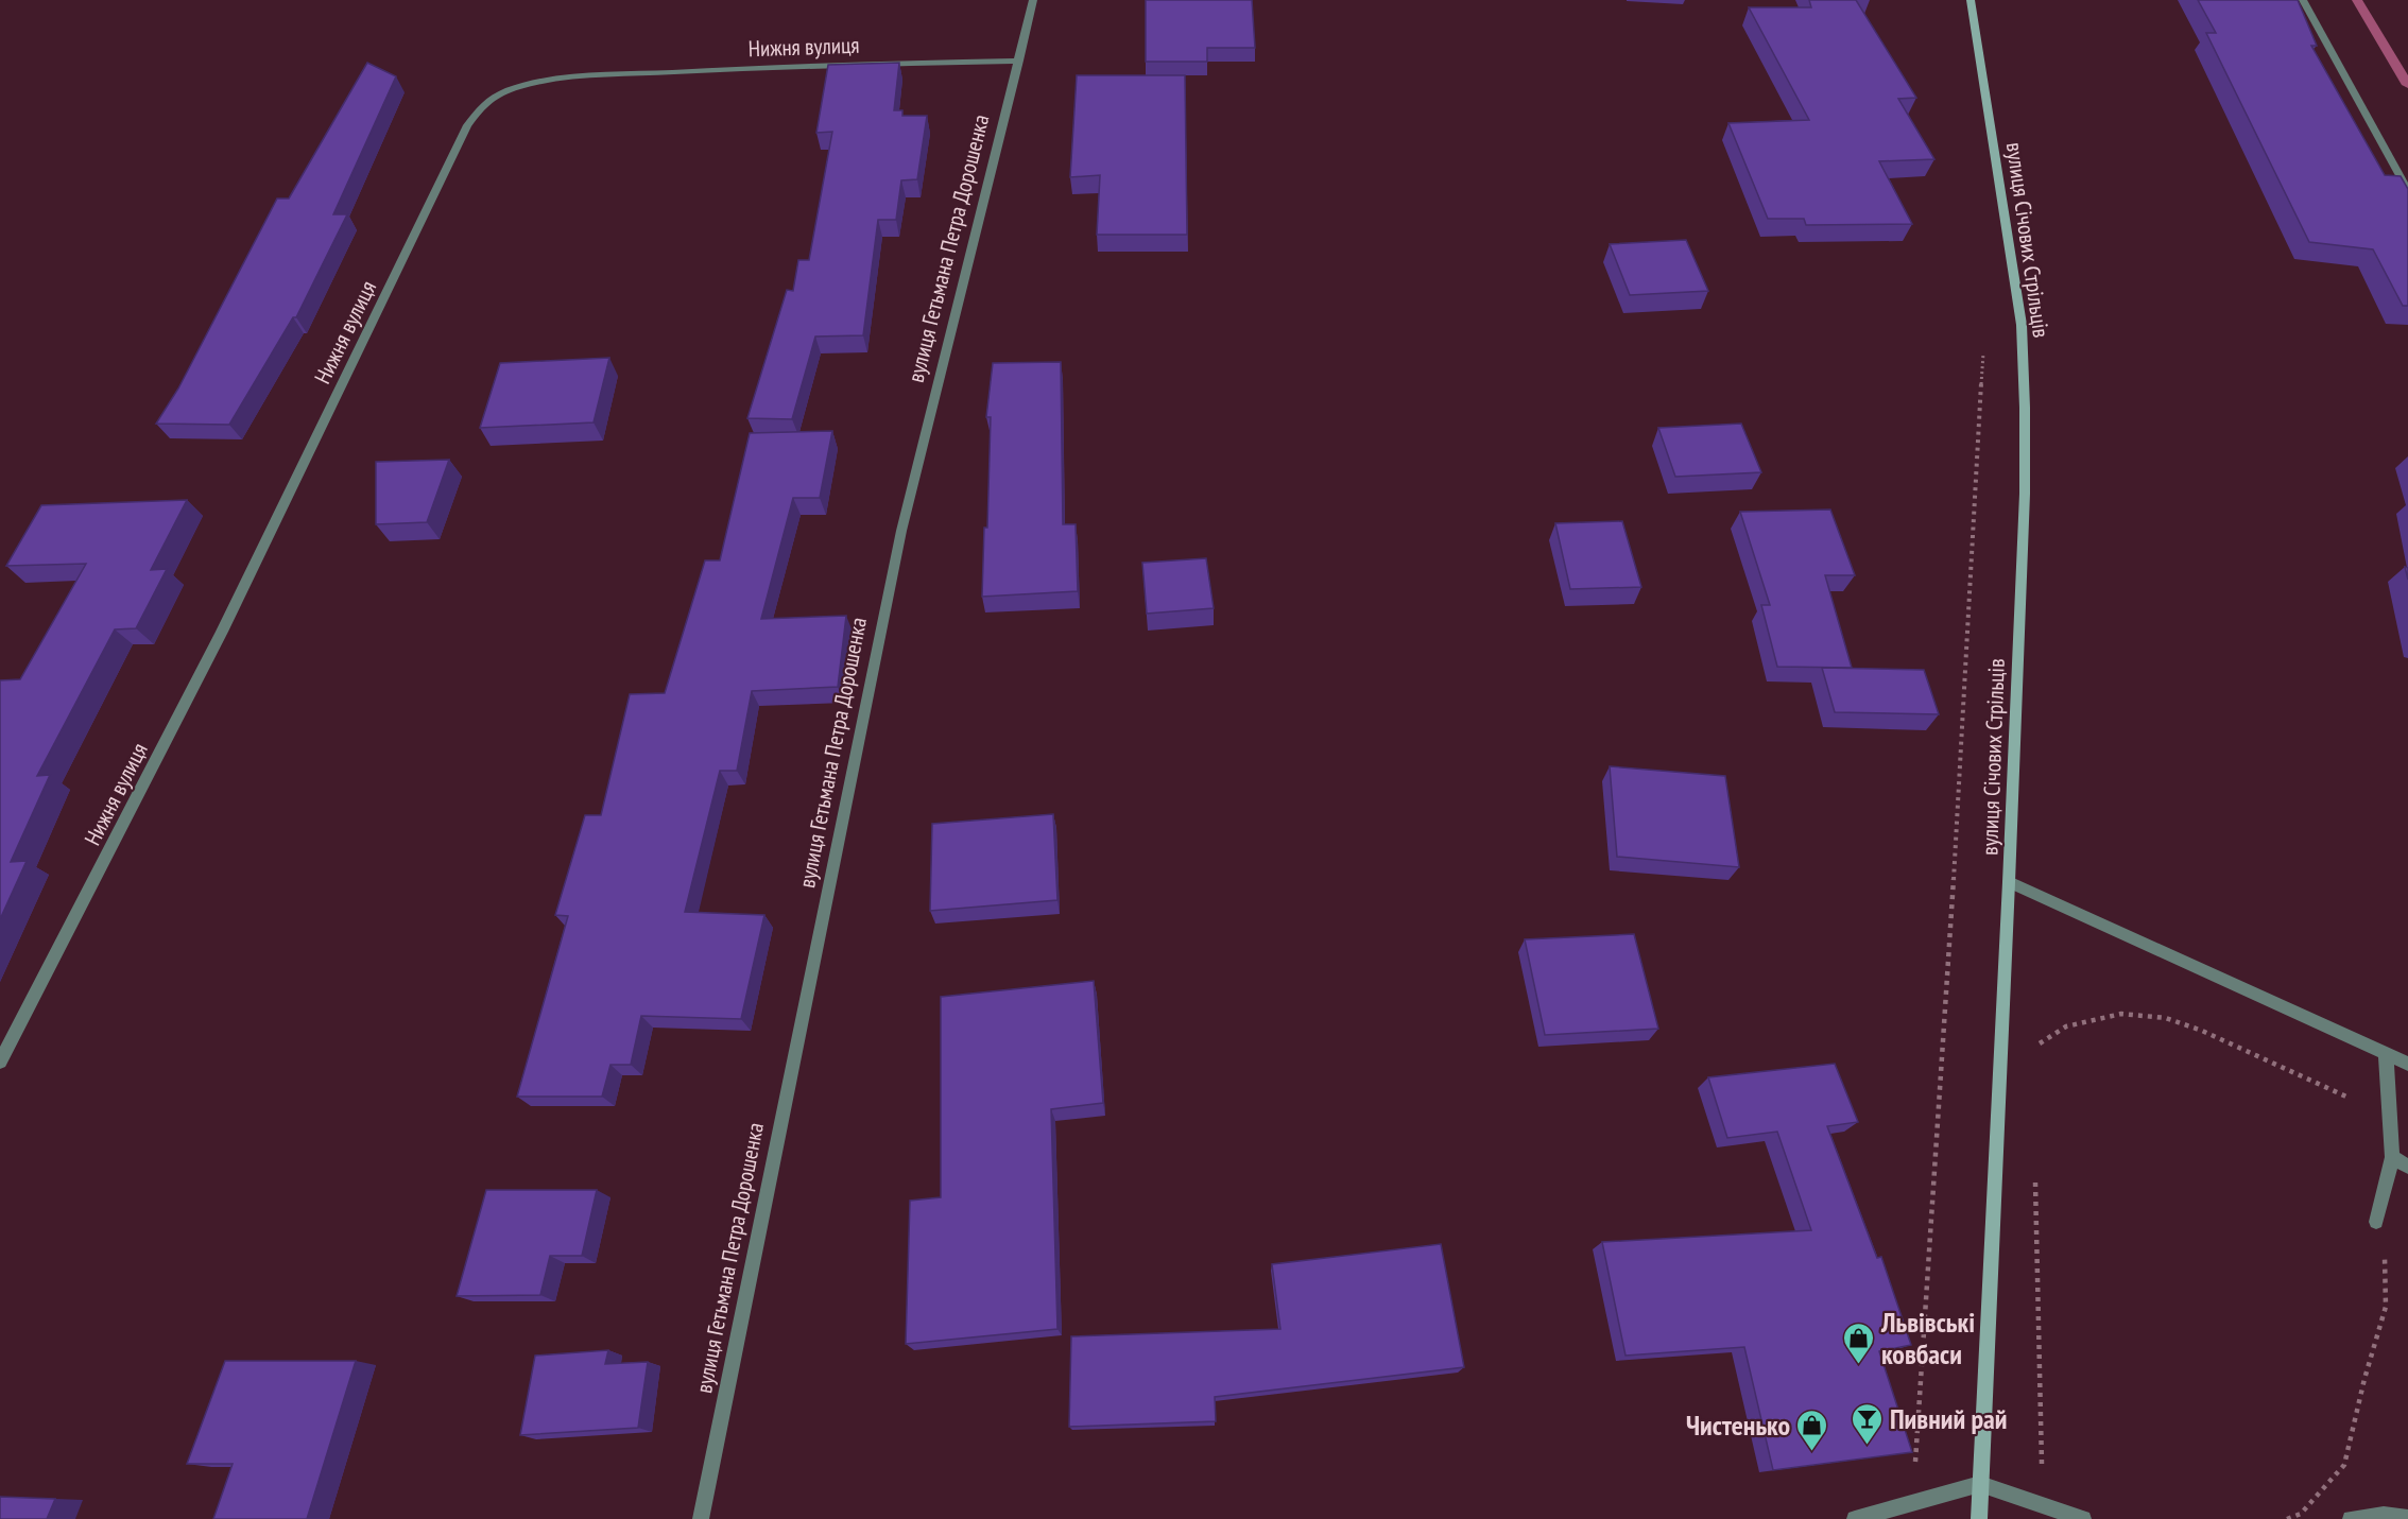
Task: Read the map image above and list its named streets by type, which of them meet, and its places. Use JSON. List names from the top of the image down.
{
  "streets": {
    "street": ["Нижня вулиця", "вулиця Січових Стрільців", "вулиця Гетьмана Петра Дорошенка"]
  },
  "crossings": [
    ["Нижня вулиця", "вулиця Гетьмана Петра Дорошенка"]
  ],
  "places": {
    "shop": ["Львівські ковбаси", "Чистенько"],
    "bar": ["Пивний рай"]
  }
}
